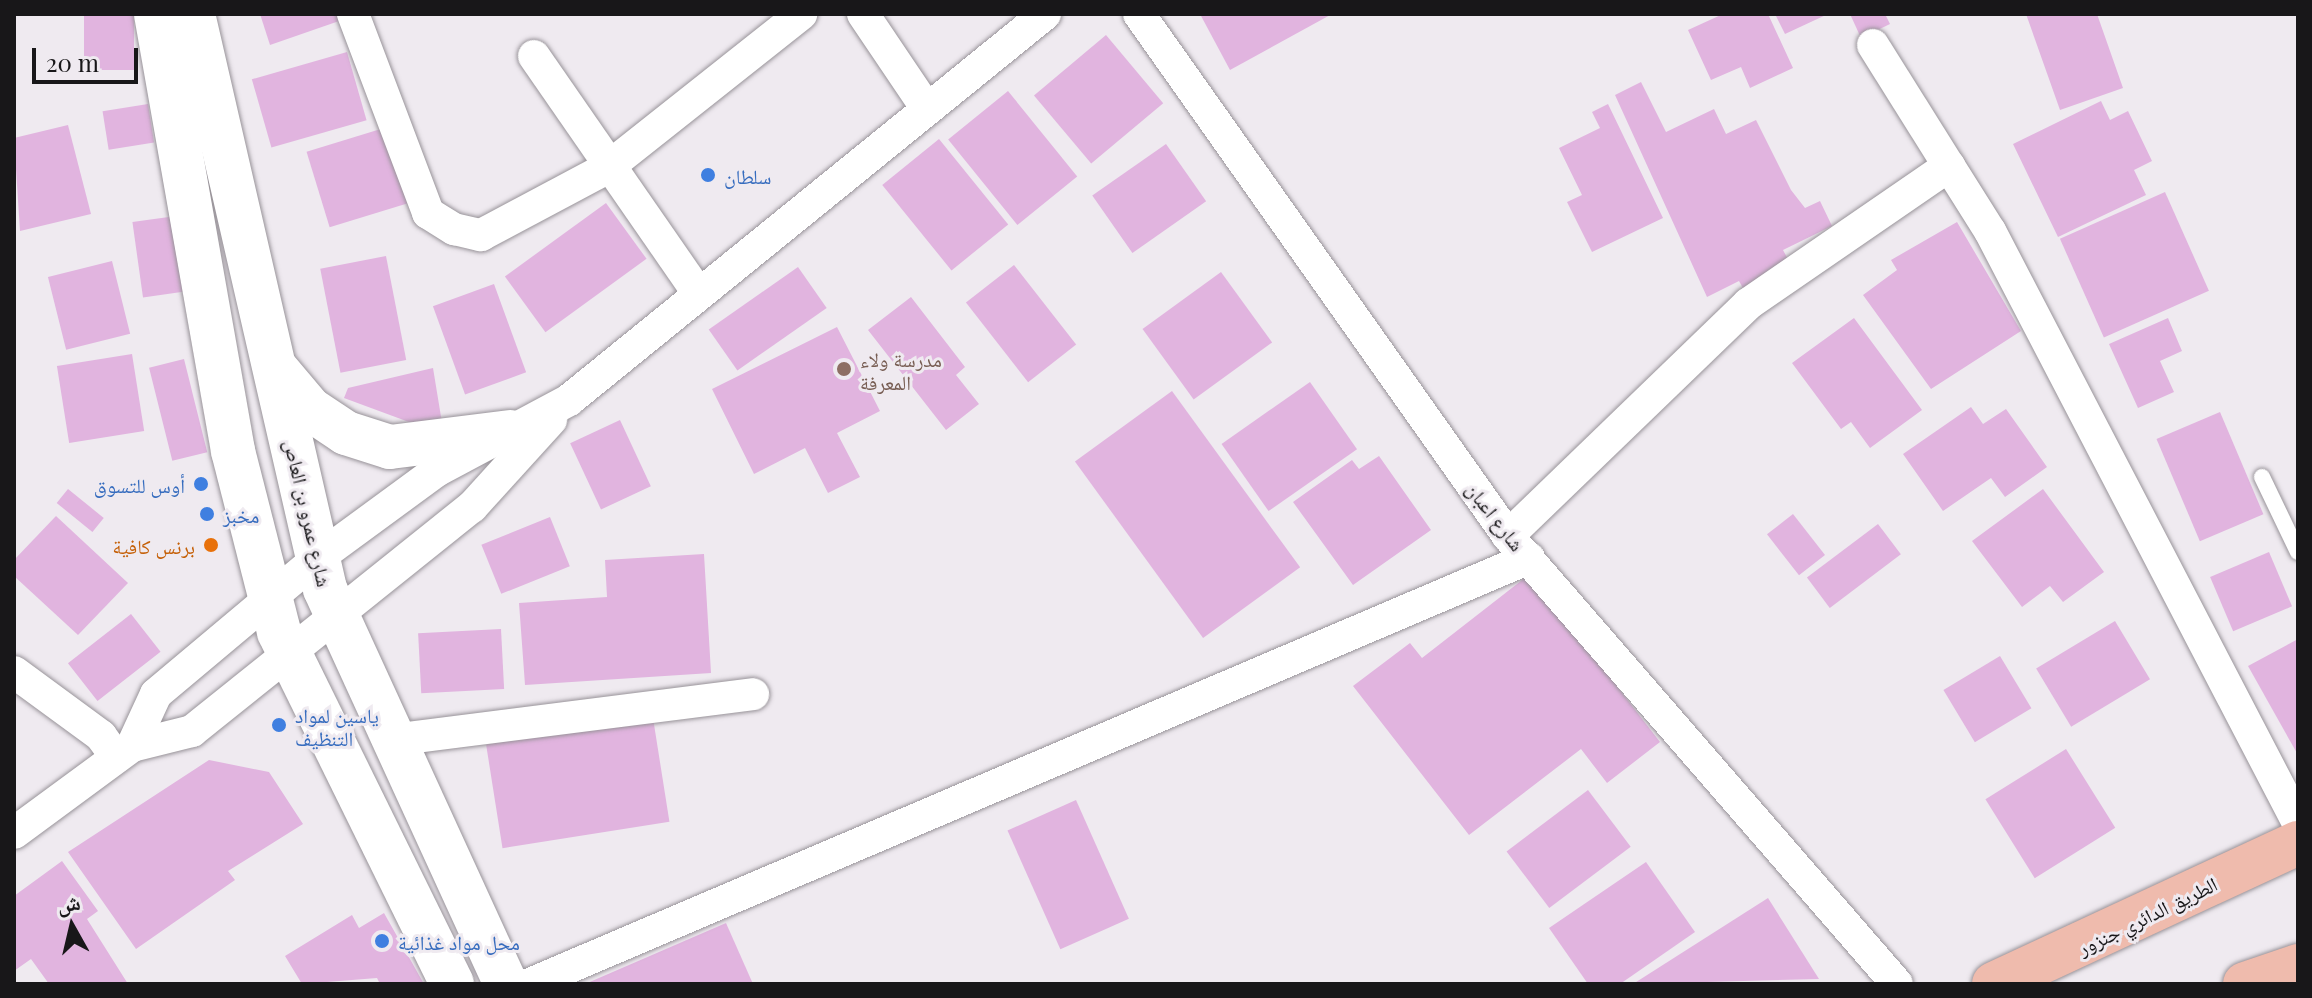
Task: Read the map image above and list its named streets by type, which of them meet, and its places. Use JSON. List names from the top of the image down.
{
  "streets": {
    "main road": ["الطريق الدائري جنزور"],
    "street": ["شارع عمرو بن العاص", "شارع اعبان"]
  },
  "places": [
    "سلطان",
    "مدرسة ولاء المعرفة",
    "أوس للتسوق",
    "مخبز",
    "برنس كافية",
    "ياسين لمواد التنظيف",
    "محل مواد غذائية"
  ],
  "scale_bar": "20 m",
  "north": "top"
}
